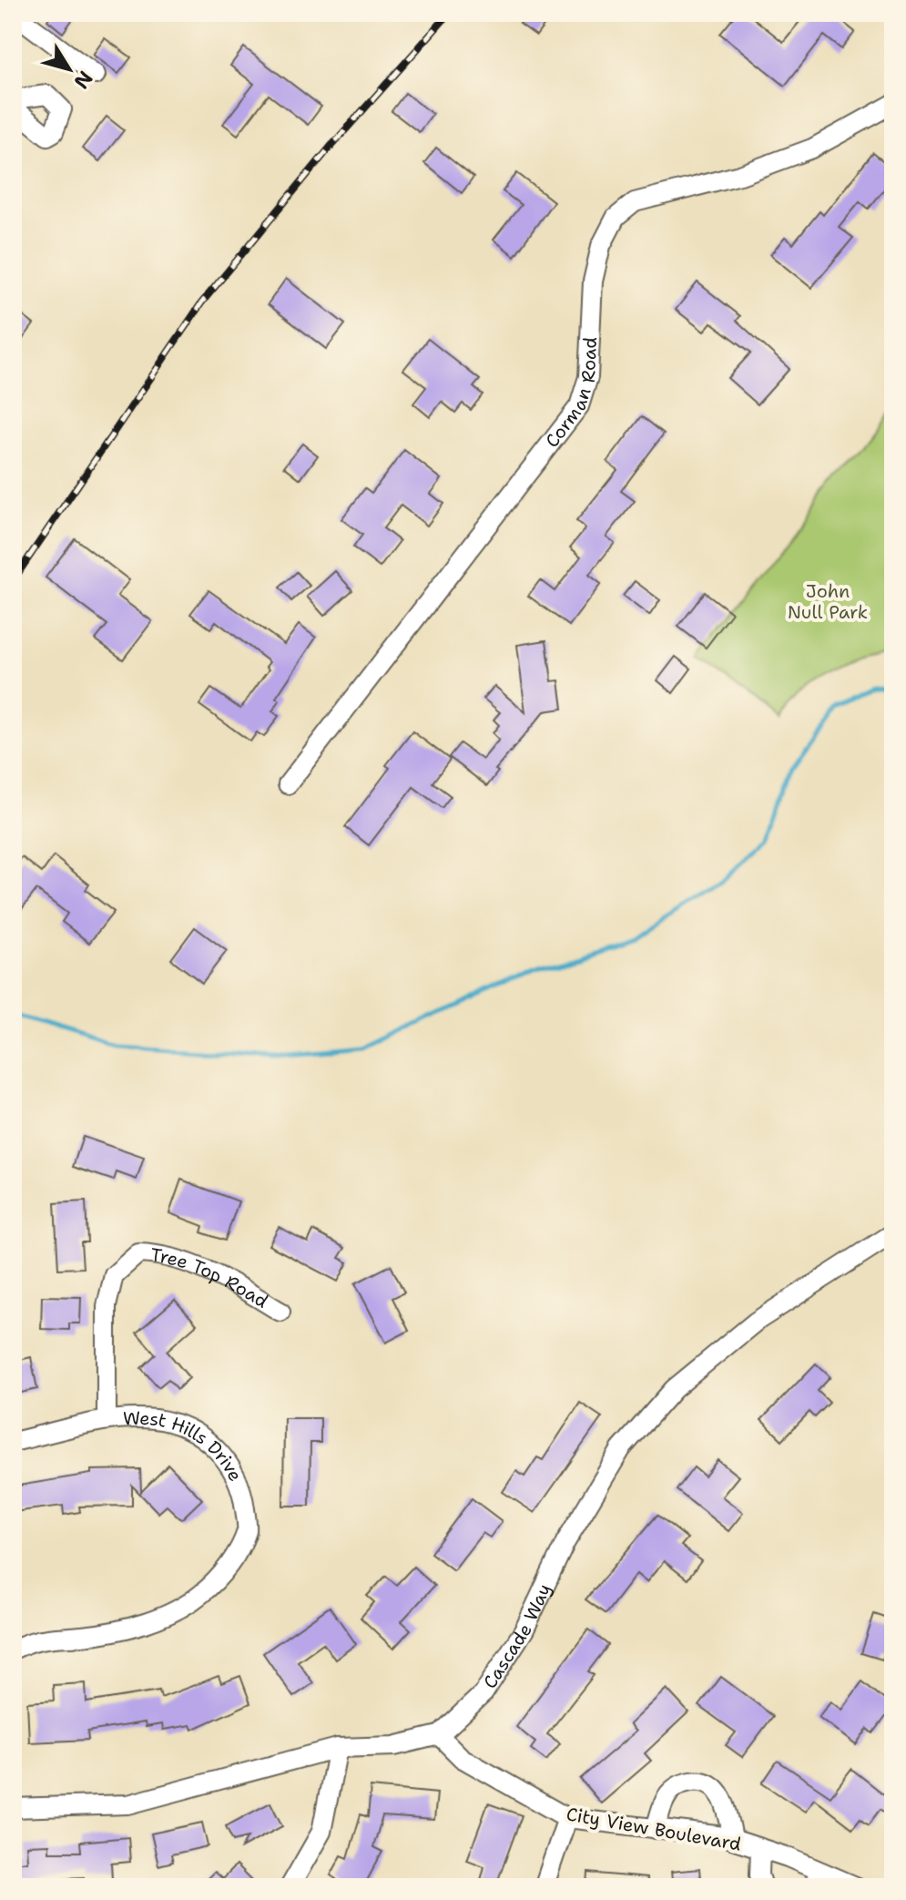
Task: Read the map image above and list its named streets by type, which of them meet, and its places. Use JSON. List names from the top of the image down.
{
  "streets": {
    "street": [
      "Corman Road",
      "Tree Top Road",
      "West Hills Drive",
      "Cascade Way",
      "City View Boulevard"
    ]
  },
  "crossings": [
    ["Tree Top Road", "West Hills Drive"],
    ["Cascade Way", "City View Boulevard"]
  ],
  "parks": ["John Null Park"],
  "north": "bottom right"
}
